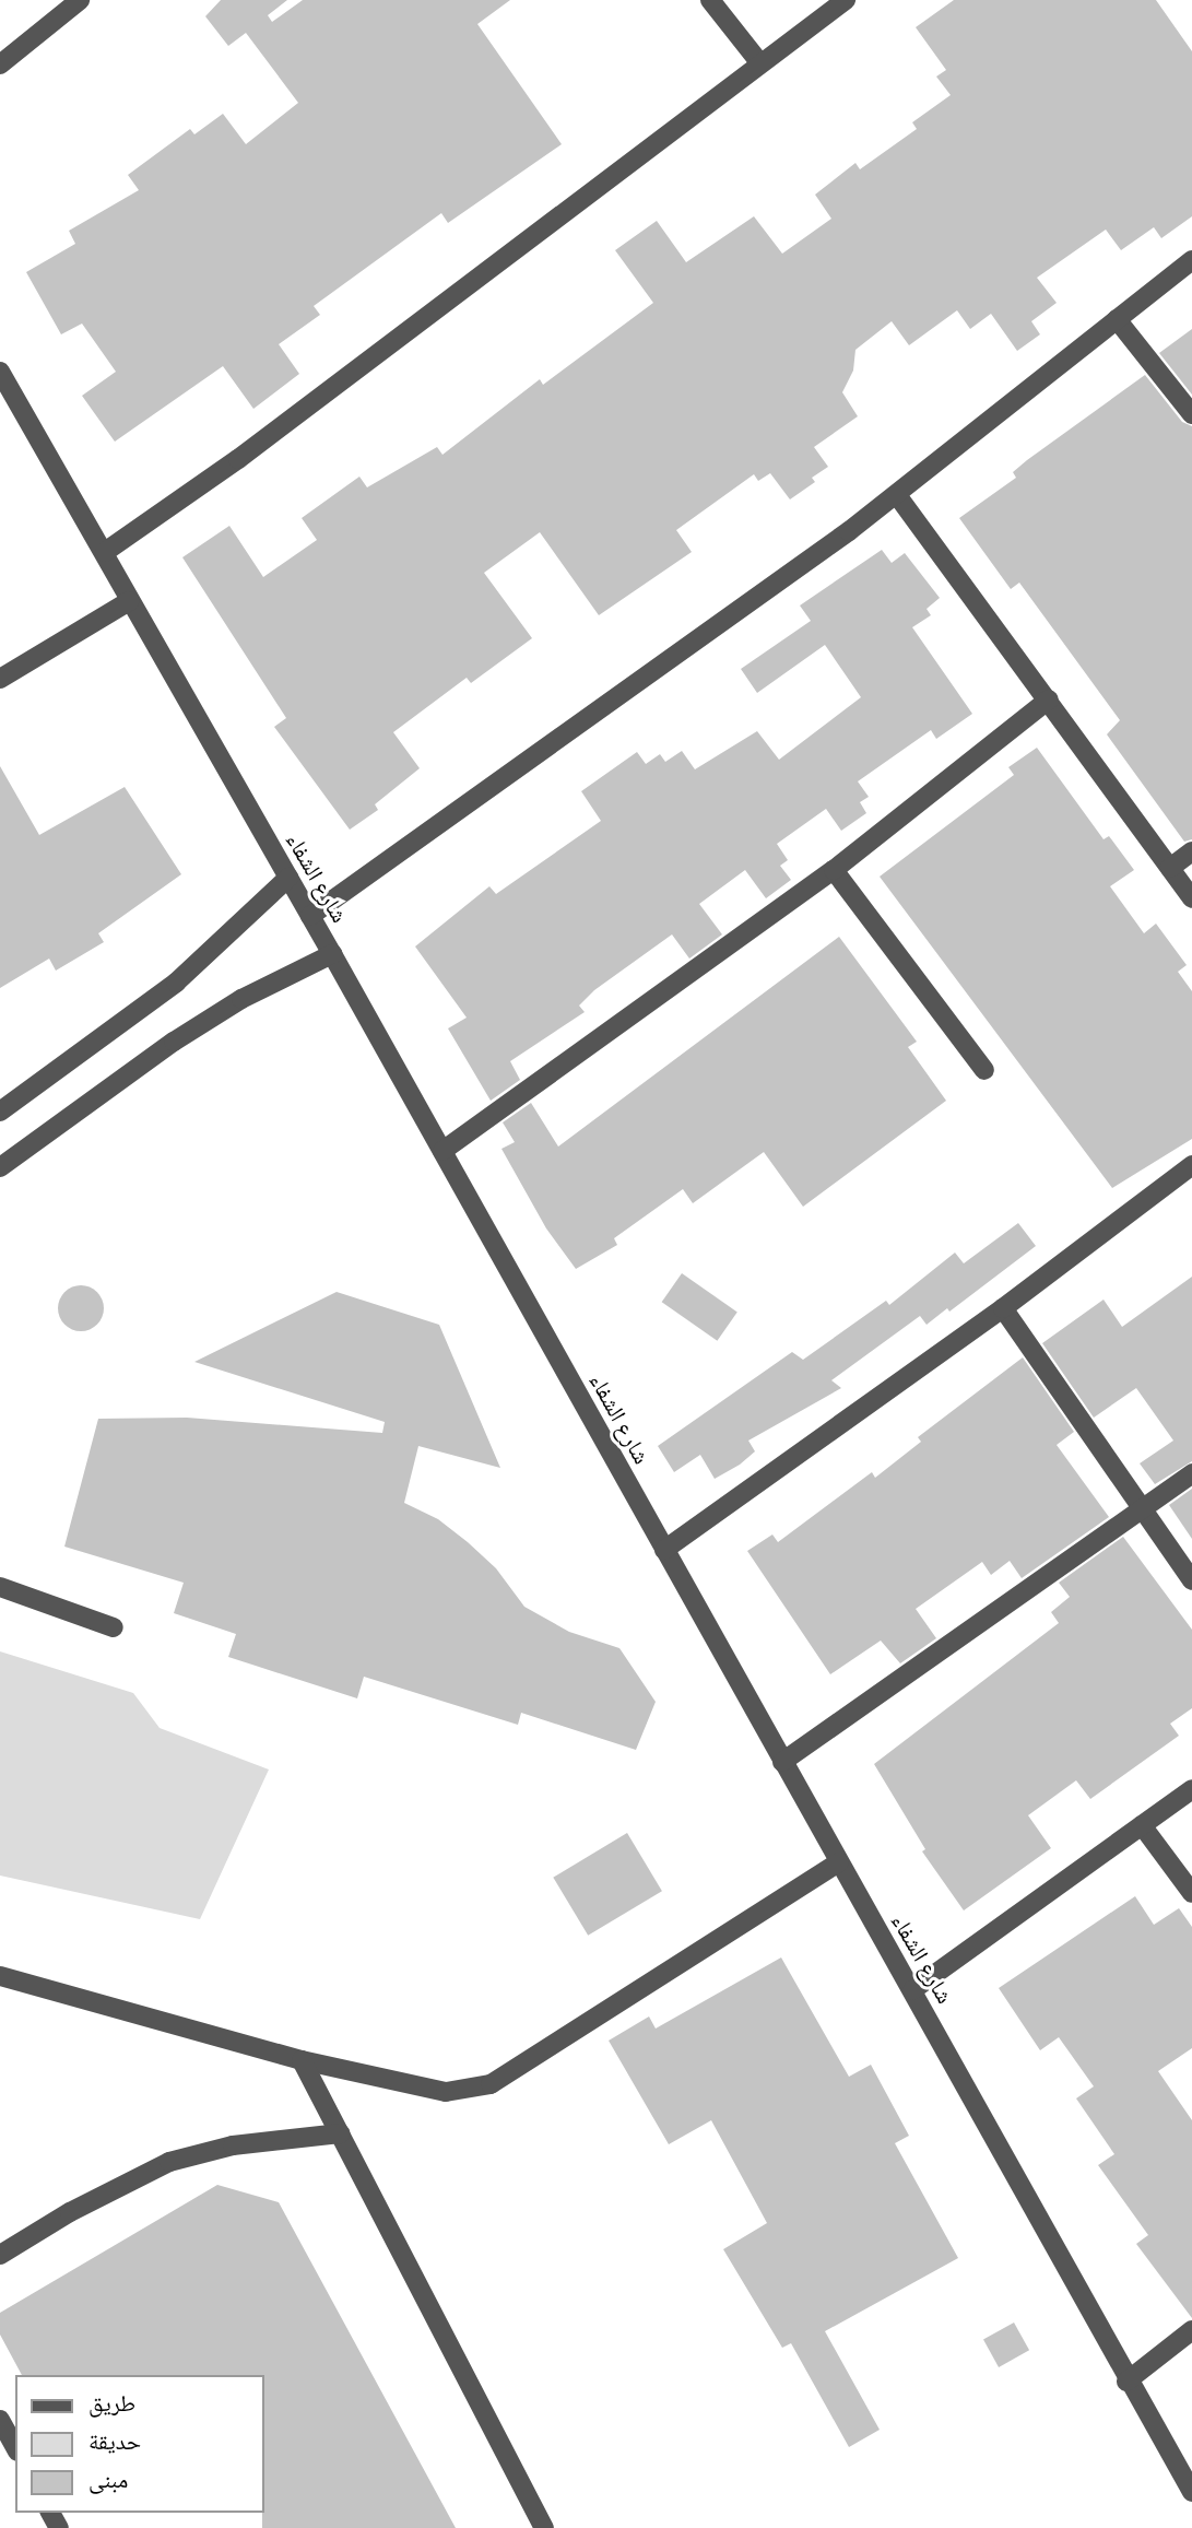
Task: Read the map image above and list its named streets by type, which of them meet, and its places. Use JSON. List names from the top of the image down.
{
  "streets": {
    "street": ["شارع الشفاء"]
  },
  "legend": ["طريق", "حديقة", "مبنى"]
}
